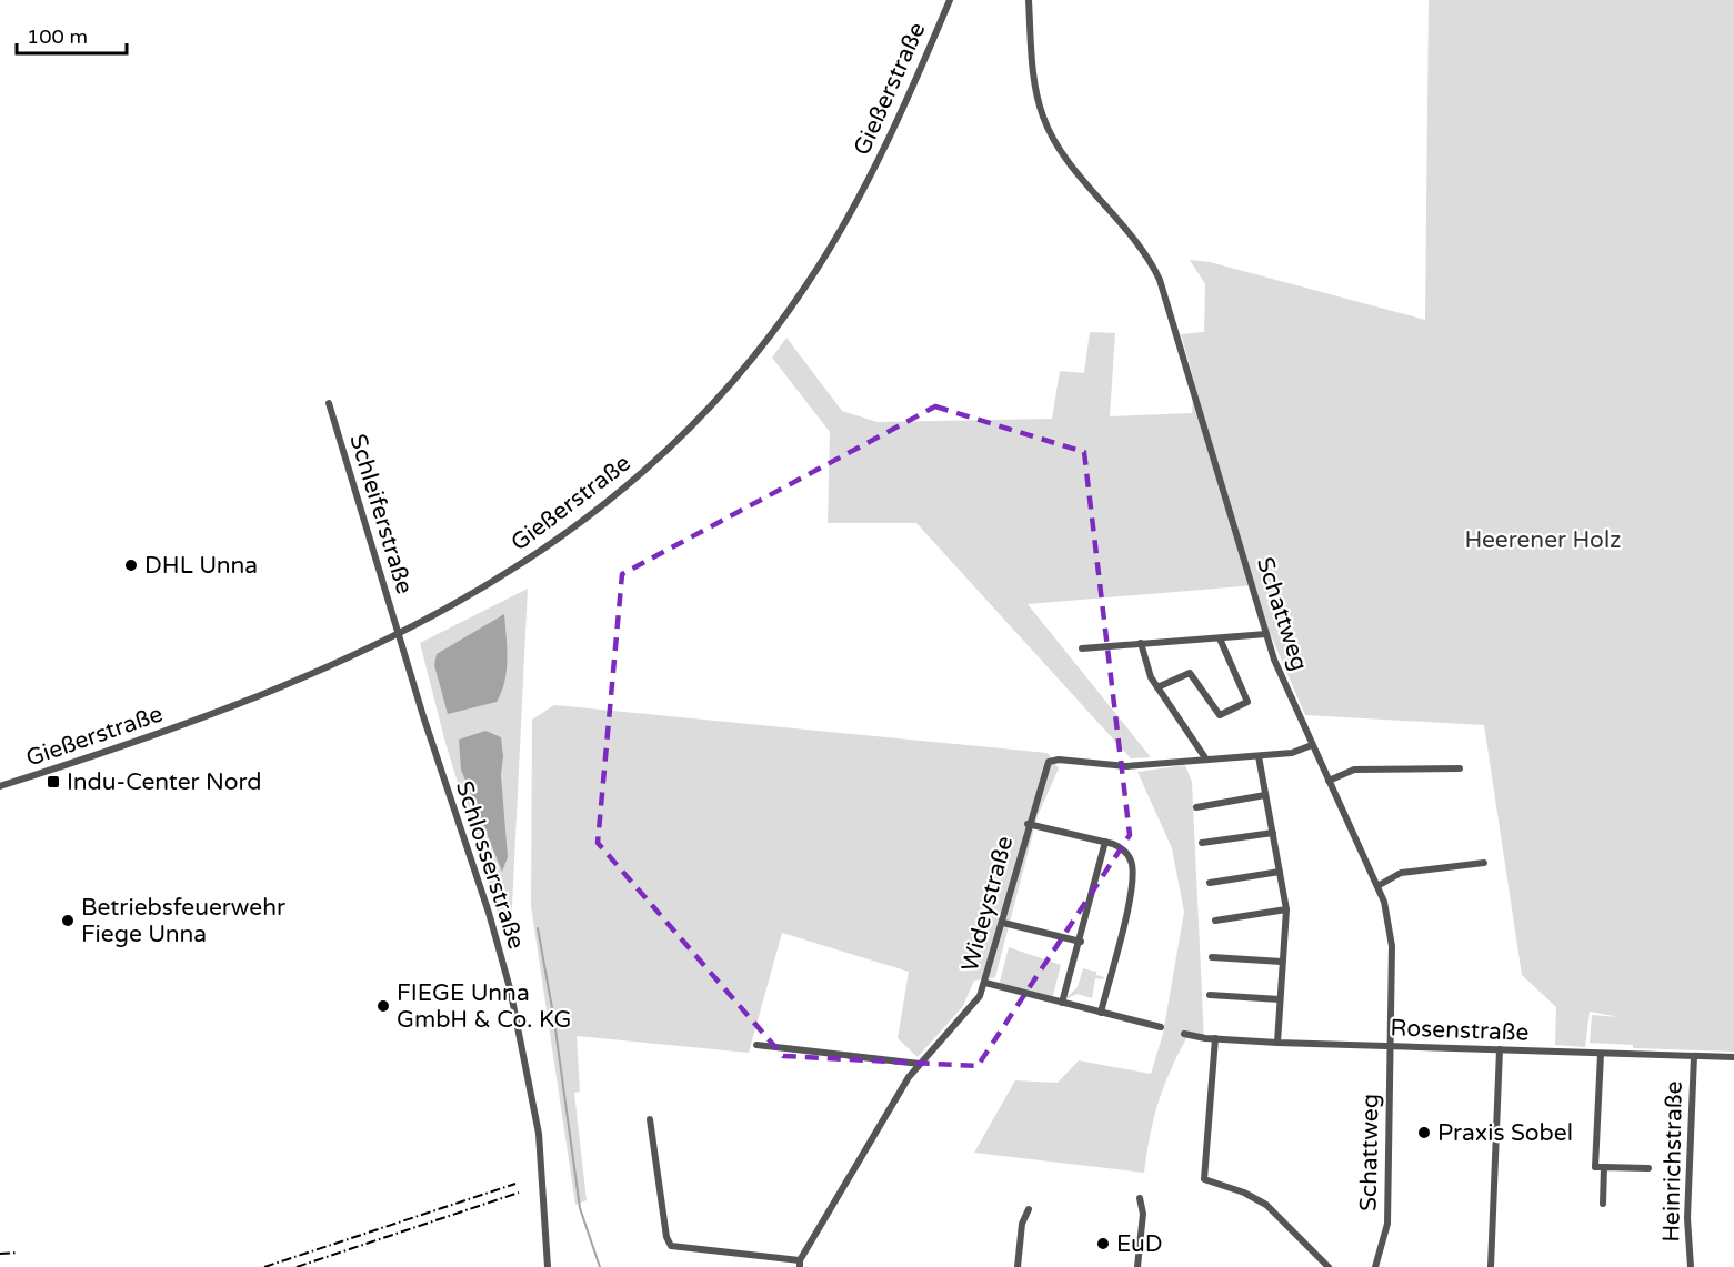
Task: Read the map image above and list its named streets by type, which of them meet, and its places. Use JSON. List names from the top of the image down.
{
  "streets": {
    "street": [
      "Gießerstraße",
      "Schleiferstraße",
      "Schattweg",
      "Schlosserstraße",
      "Wideystraße",
      "Rosenstraße",
      "Heinrichstraße"
    ]
  },
  "crossings": [
    ["Gießerstraße", "Schleiferstraße"],
    ["Gießerstraße", "Schlosserstraße"],
    ["Schleiferstraße", "Schlosserstraße"],
    ["Schattweg", "Wideystraße"],
    ["Schattweg", "Rosenstraße"],
    ["Rosenstraße", "Heinrichstraße"]
  ],
  "parks": ["Heerener Holz"],
  "places": {
    "other": [
      "DHL Unna",
      "Betriebsfeuerwehr Fiege Unna",
      "FIEGE Unna GmbH & Co. KG",
      "Praxis Sobel",
      "EuD"
    ],
    "transit": ["Indu-Center Nord"]
  },
  "scale_bar": "100 m"
}
